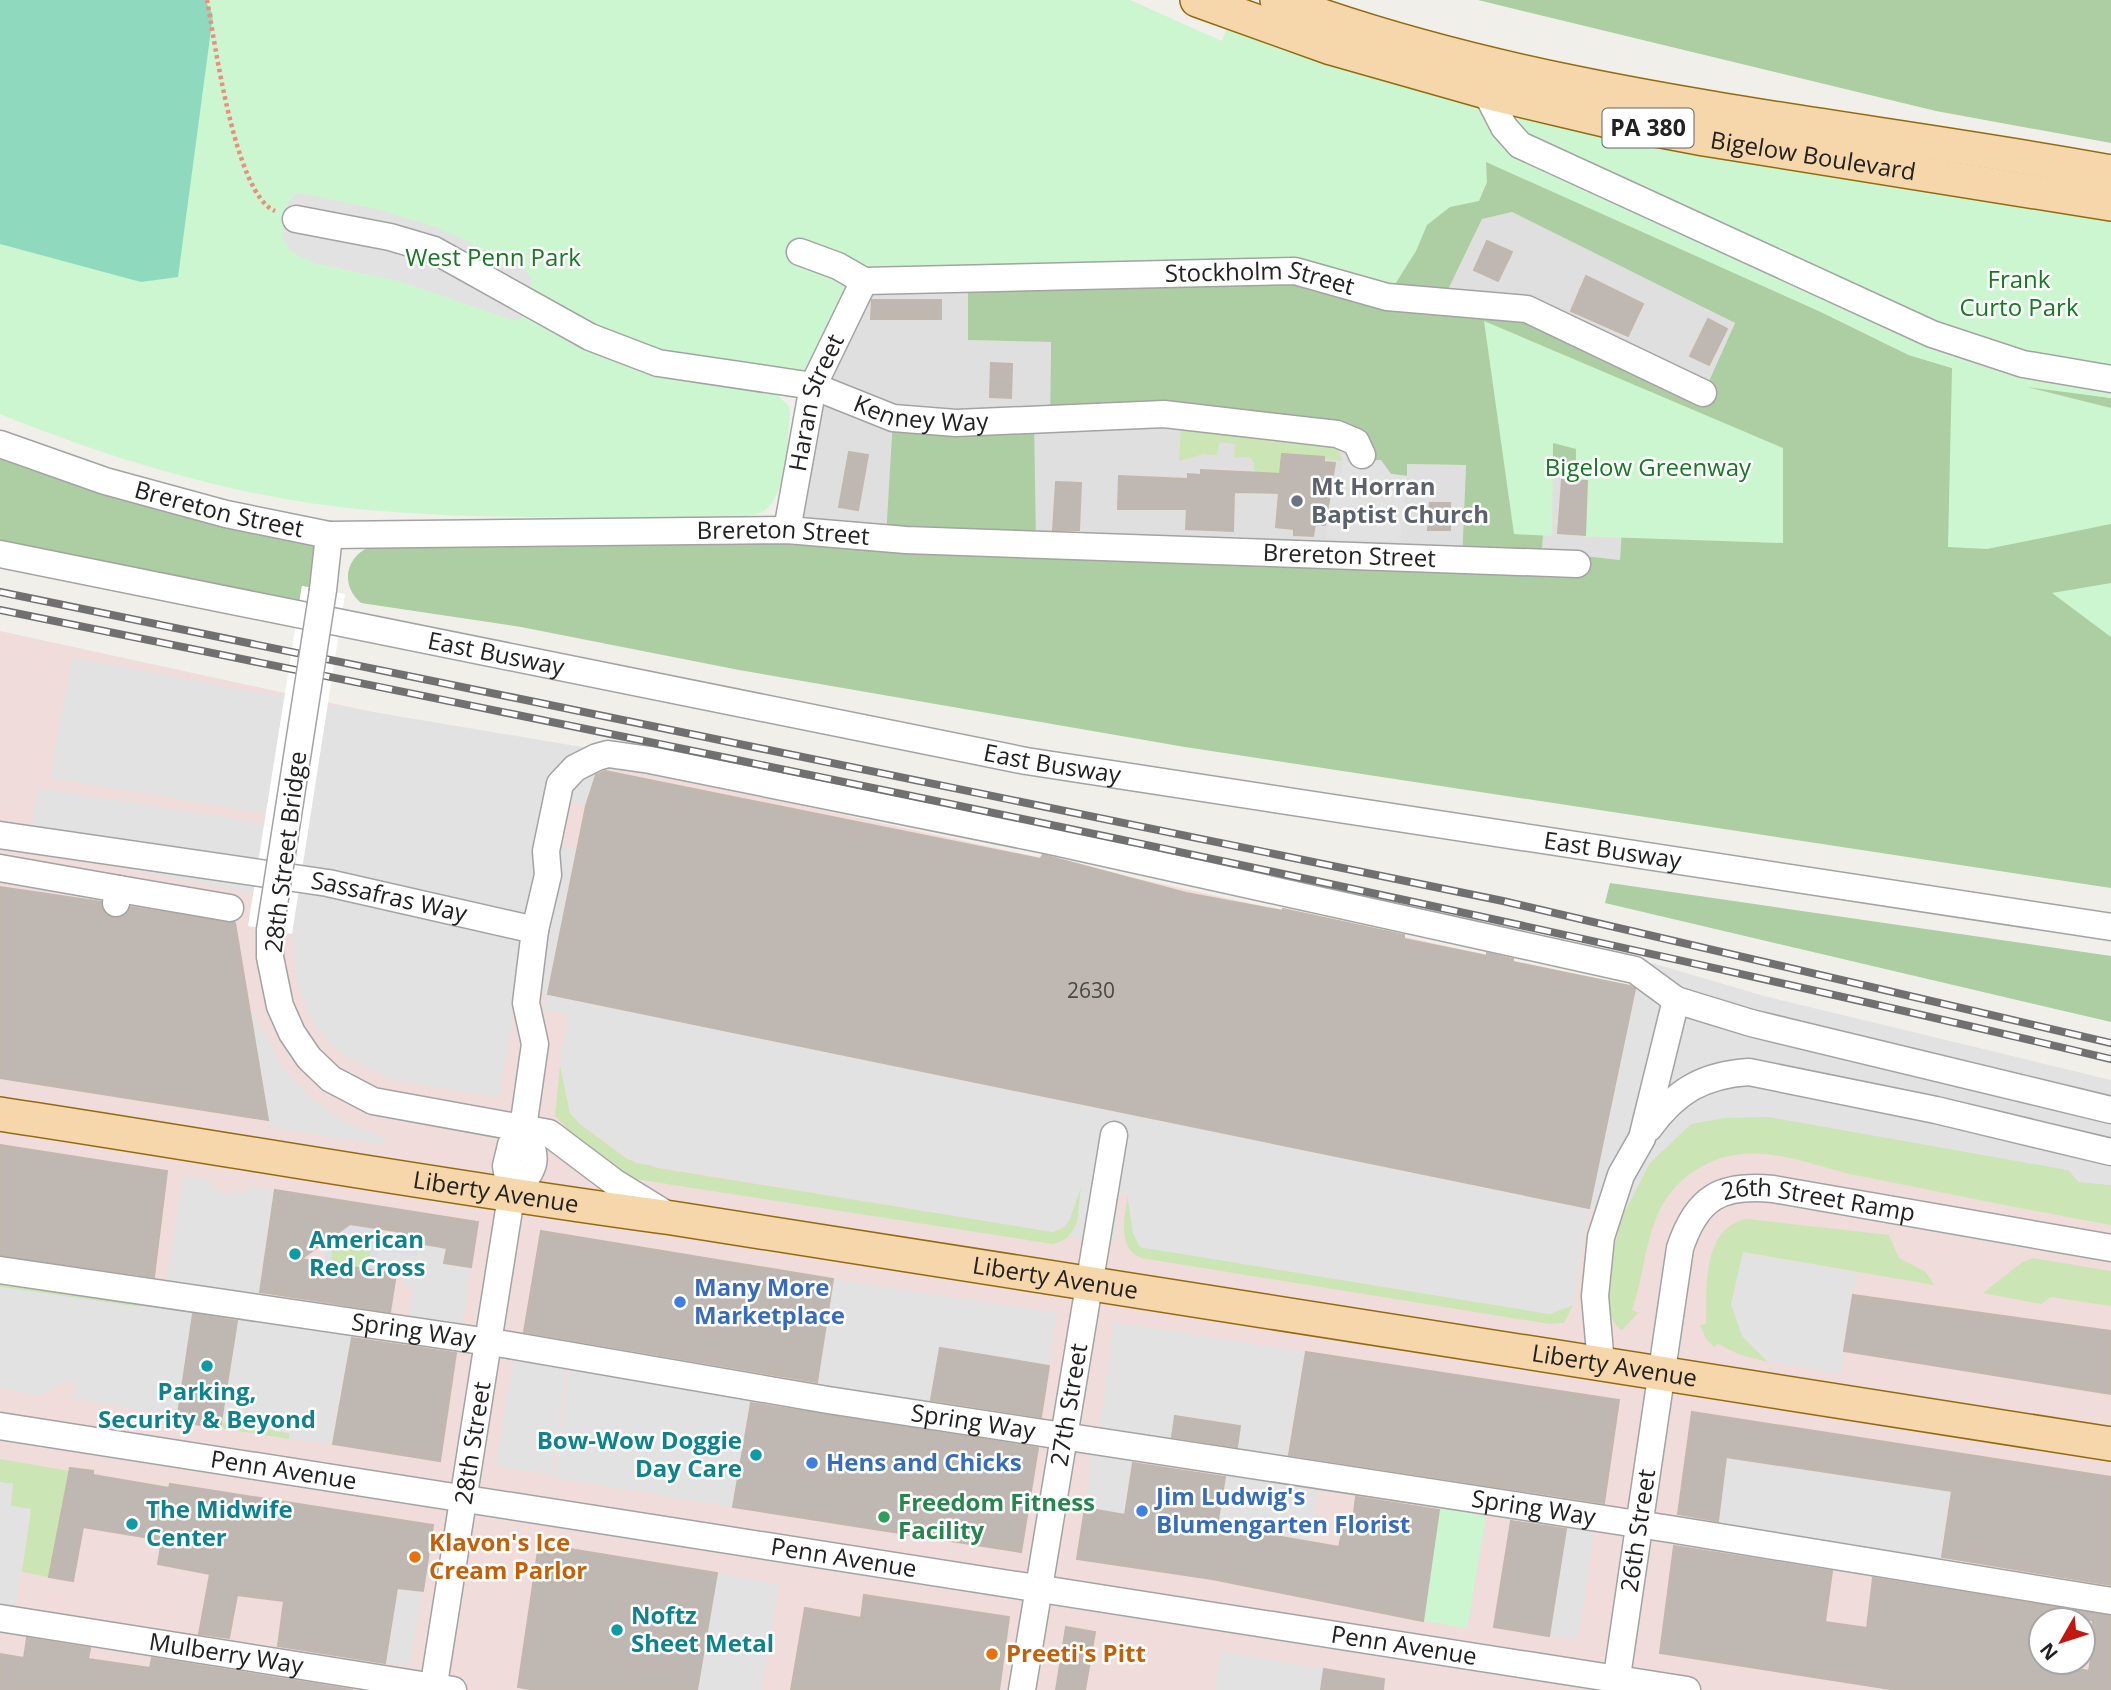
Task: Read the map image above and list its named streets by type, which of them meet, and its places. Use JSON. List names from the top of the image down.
{
  "streets": {
    "main road": ["PA 380", "Bigelow Boulevard", "Liberty Avenue"],
    "street": [
      "Stockholm Street",
      "Haran Street",
      "Kenney Way",
      "Brereton Street",
      "East Busway",
      "28th Street Bridge",
      "Sassafras Way",
      "26th Street Ramp",
      "Spring Way",
      "27th Street",
      "28th Street",
      "Penn Avenue",
      "26th Street",
      "Mulberry Way"
    ]
  },
  "crossings": [
    ["Stockholm Street", "Haran Street"],
    ["Haran Street", "Kenney Way"],
    ["Haran Street", "Brereton Street"],
    ["Brereton Street", "28th Street Bridge"],
    ["28th Street Bridge", "Liberty Avenue"],
    ["28th Street Bridge", "28th Street"],
    ["Liberty Avenue", "26th Street Ramp"],
    ["Liberty Avenue", "27th Street"],
    ["Liberty Avenue", "28th Street"],
    ["Liberty Avenue", "26th Street"],
    ["26th Street Ramp", "26th Street"],
    ["Spring Way", "27th Street"],
    ["Spring Way", "28th Street"],
    ["Spring Way", "26th Street"],
    ["27th Street", "Penn Avenue"],
    ["28th Street", "Penn Avenue"],
    ["28th Street", "Mulberry Way"],
    ["Penn Avenue", "26th Street"]
  ],
  "parks": ["West Penn Park", "Frank Curto Park", "Bigelow Greenway"],
  "places": [
    "Mt Horran Baptist Church",
    "American Red Cross",
    "Many More Marketplace",
    "Parking, Security & Beyond",
    "Bow-Wow Doggie Day Care",
    "Hens and Chicks",
    "Jim Ludwig's Blumengarten Florist",
    "Freedom Fitness Facility",
    "The Midwife Center",
    "Klavon's Ice Cream Parlor",
    "Noftz Sheet Metal",
    "Preeti's Pitt"
  ],
  "house_numbers": ["2630"],
  "north": "bottom left"
}
